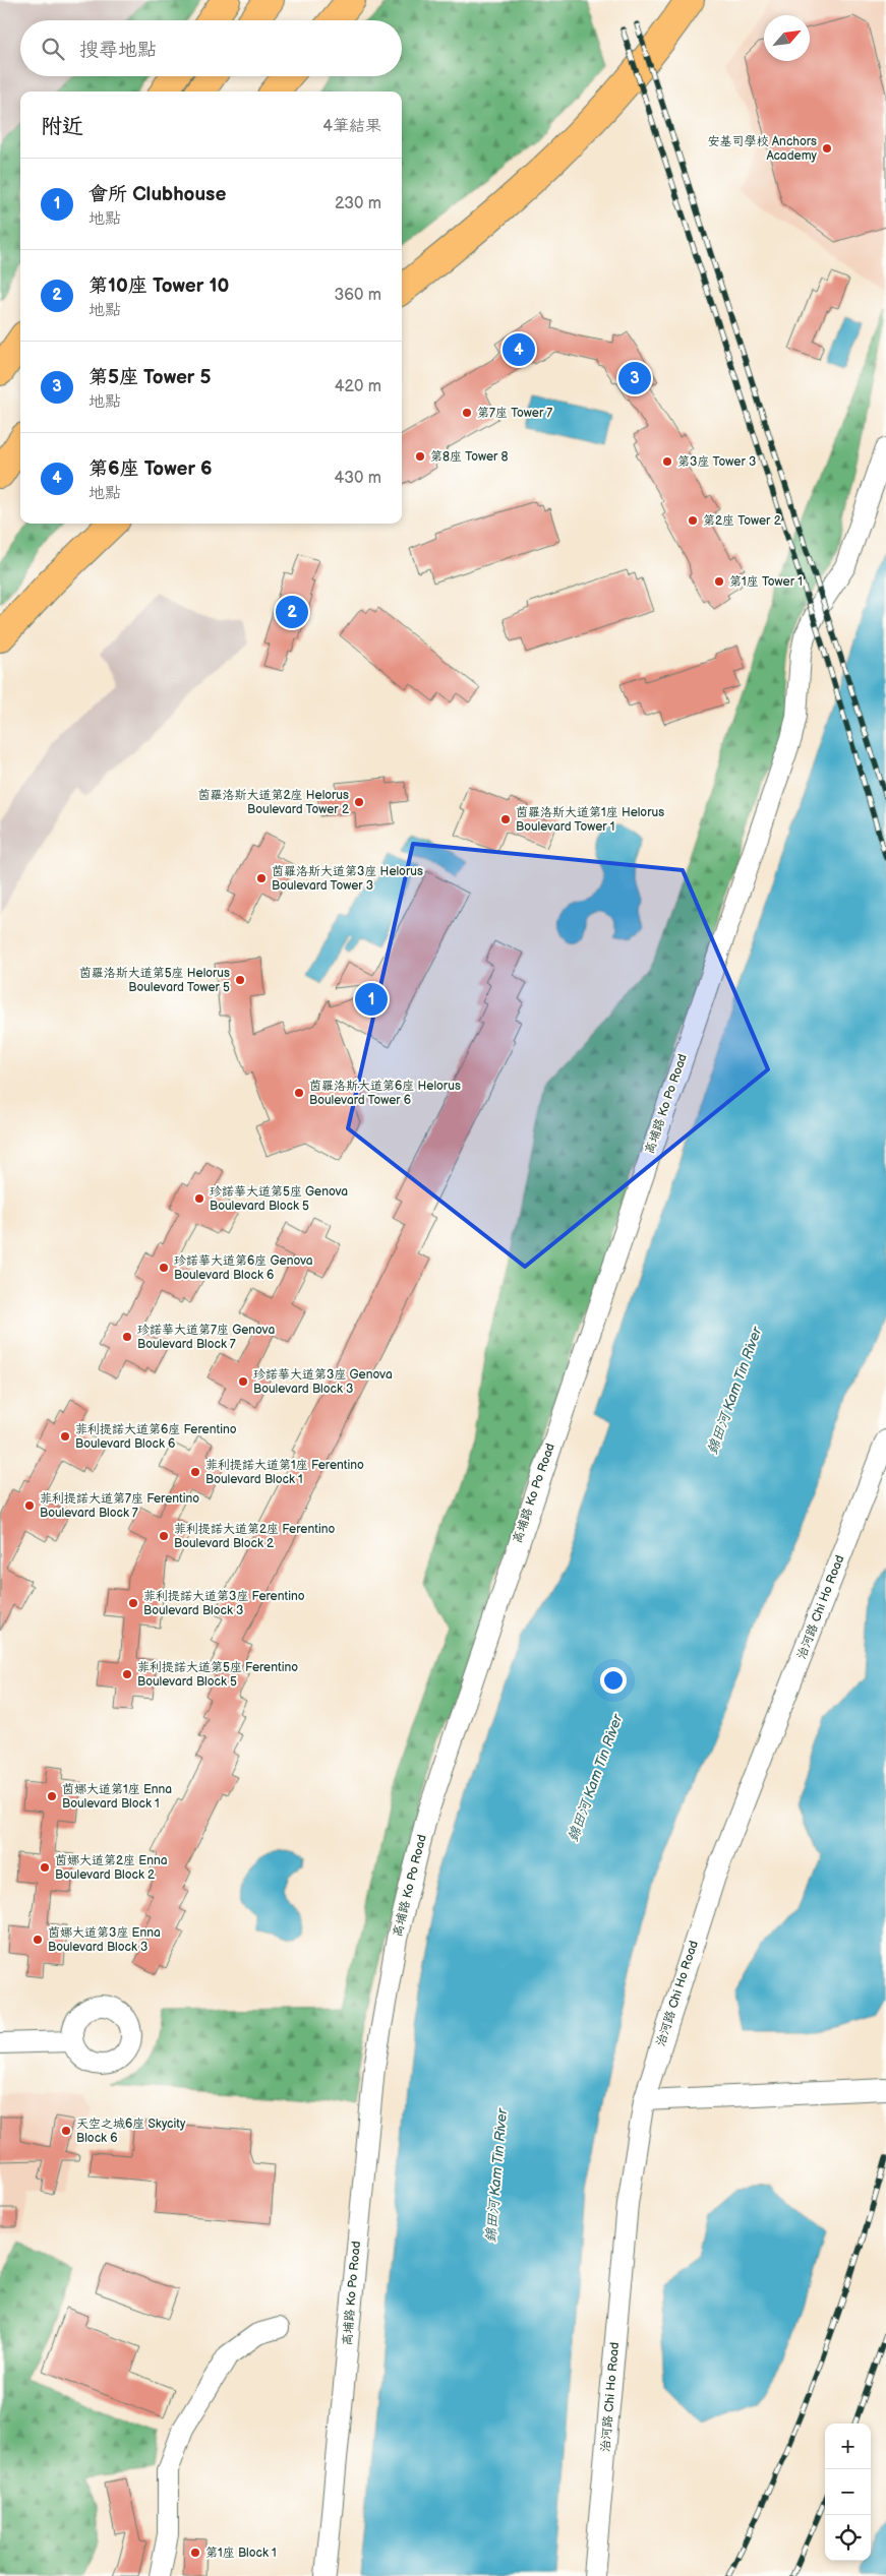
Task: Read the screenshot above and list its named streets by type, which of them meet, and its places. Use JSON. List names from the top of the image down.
{
  "streets": {
    "street": ["高埔路 Ko Po Road", "治河路 Chi Ho Road"]
  },
  "water": ["錦田河 Kam Tin River"],
  "places": [
    "安基司學校 Anchors Academy",
    "第7座 Tower 7",
    "第8座 Tower 8",
    "第3座 Tower 3",
    "第2座 Tower 2",
    "第1座 Tower 1",
    "茵羅洛斯大道第2座 Helorus Boulevard Tower 2",
    "茵羅洛斯大道第1座 Helorus Boulevard Tower 1",
    "茵羅洛斯大道第3座 Helorus Boulevard Tower 3",
    "茵羅洛斯大道第5座 Helorus Boulevard Tower 5",
    "茵羅洛斯大道第6座 Helorus Boulevard Tower 6",
    "珍諾華大道第5座 Genova Boulevard Block 5",
    "珍諾華大道第6座 Genova Boulevard Block 6",
    "珍諾華大道第7座 Genova Boulevard Block 7",
    "珍諾華大道第3座 Genova Boulevard Block 3",
    "菲利提諾大道第6座 Ferentino Boulevard Block 6",
    "菲利提諾大道第1座 Ferentino Boulevard Block 1",
    "菲利提諾大道第7座 Ferentino Boulevard Block 7",
    "菲利提諾大道第2座 Ferentino Boulevard Block 2",
    "菲利提諾大道第3座 Ferentino Boulevard Block 3",
    "菲利提諾大道第5座 Ferentino Boulevard Block 5",
    "茵娜大道第1座 Enna Boulevard Block 1",
    "茵娜大道第2座 Enna Boulevard Block 2",
    "茵娜大道第3座 Enna Boulevard Block 3",
    "天空之城6座 Skycity Block 6",
    "第1座 Block 1"
  ],
  "north": "top right",
  "page": {
    "search": "搜尋地點",
    "heading": ["附近", "4筆結果"],
    "list": [
      {
        "mark": "1",
        "name": "會所 Clubhouse",
        "note": "地點",
        "value": "230 m"
      },
      {
        "mark": "2",
        "name": "第10座 Tower 10",
        "note": "地點",
        "value": "360 m"
      },
      {
        "mark": "3",
        "name": "第5座 Tower 5",
        "note": "地點",
        "value": "420 m"
      },
      {
        "mark": "4",
        "name": "第6座 Tower 6",
        "note": "地點",
        "value": "430 m"
      }
    ],
    "pins": [
      "4",
      "3",
      "2",
      "1"
    ],
    "map_buttons": ["+", "−"]
  }
}
